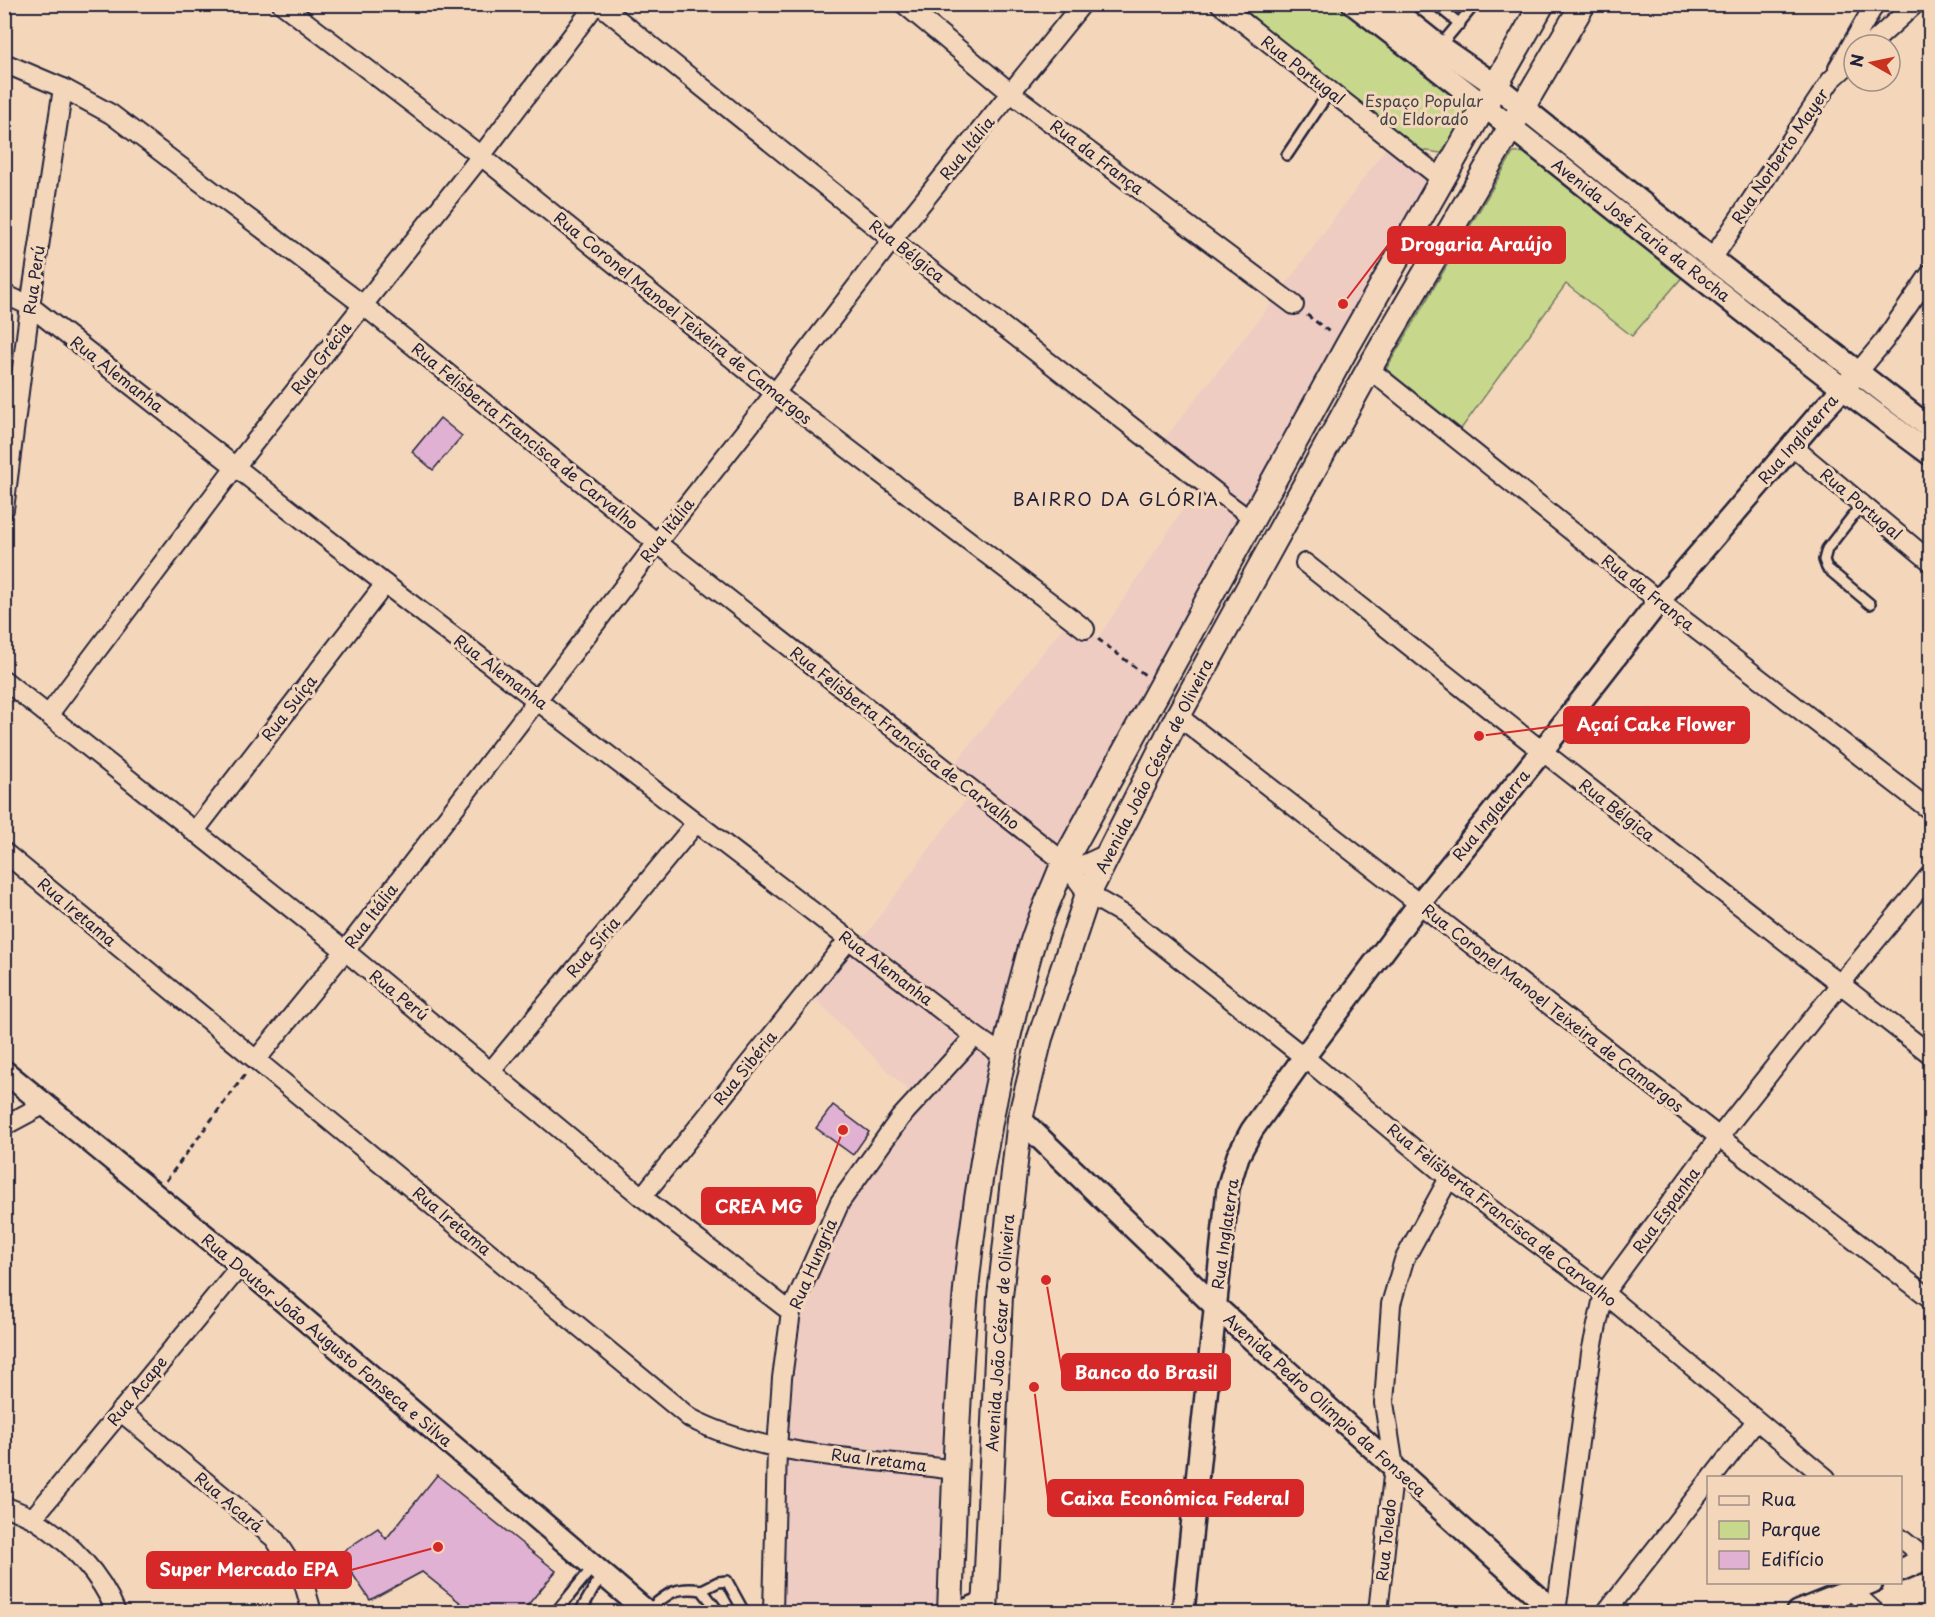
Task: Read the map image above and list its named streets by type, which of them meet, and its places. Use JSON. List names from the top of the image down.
{
  "streets": {
    "main road": ["Avenida João César de Oliveira"],
    "street": [
      "Rua Portugal",
      "Rua Itália",
      "Rua Norberto Mayer",
      "Rua da França",
      "Avenida José Faria da Rocha",
      "Rua Bélgica",
      "Rua Perú",
      "Rua Coronel Manoel Teixeira de Camargos",
      "Rua Grécia",
      "Rua Alemanha",
      "Rua Felisberta Francisca de Carvalho",
      "Rua Inglaterra",
      "Rua Suíça",
      "Rua Iretama",
      "Rua Síria",
      "Rua Sibéria",
      "Rua Espanha",
      "Rua Hungria",
      "Rua Doutor João Augusto Fonseca e Silva",
      "Rua Acape",
      "Avenida Pedro Olímpio da Fonseca",
      "Rua Acará",
      "Rua Toledo"
    ]
  },
  "crossings": [
    ["Rua Portugal", "Rua Inglaterra"],
    ["Rua Portugal", "Avenida João César de Oliveira"],
    ["Rua Itália", "Rua da França"],
    ["Rua Itália", "Rua Bélgica"],
    ["Rua Itália", "Rua Perú"],
    ["Rua Itália", "Rua Coronel Manoel Teixeira de Camargos"],
    ["Rua Itália", "Rua Alemanha"],
    ["Rua Itália", "Rua Felisberta Francisca de Carvalho"],
    ["Rua Itália", "Rua Iretama"],
    ["Rua Norberto Mayer", "Avenida José Faria da Rocha"],
    ["Rua da França", "Rua Inglaterra"],
    ["Rua da França", "Avenida João César de Oliveira"],
    ["Avenida José Faria da Rocha", "Rua Inglaterra"],
    ["Avenida José Faria da Rocha", "Avenida João César de Oliveira"],
    ["Rua Bélgica", "Rua Grécia"],
    ["Rua Bélgica", "Rua Inglaterra"],
    ["Rua Bélgica", "Rua Espanha"],
    ["Rua Perú", "Rua Grécia"],
    ["Rua Perú", "Rua Alemanha"],
    ["Rua Perú", "Rua Felisberta Francisca de Carvalho"],
    ["Rua Perú", "Rua Suíça"],
    ["Rua Perú", "Rua Síria"],
    ["Rua Perú", "Rua Sibéria"],
    ["Rua Perú", "Rua Hungria"],
    ["Rua Coronel Manoel Teixeira de Camargos", "Rua Grécia"],
    ["Rua Coronel Manoel Teixeira de Camargos", "Rua Inglaterra"],
    ["Rua Coronel Manoel Teixeira de Camargos", "Avenida João César de Oliveira"],
    ["Rua Coronel Manoel Teixeira de Camargos", "Rua Espanha"],
    ["Rua Grécia", "Rua Alemanha"],
    ["Rua Grécia", "Rua Felisberta Francisca de Carvalho"],
    ["Rua Alemanha", "Rua Suíça"],
    ["Rua Alemanha", "Rua Síria"],
    ["Rua Alemanha", "Rua Sibéria"],
    ["Rua Alemanha", "Rua Hungria"],
    ["Rua Felisberta Francisca de Carvalho", "Rua Inglaterra"],
    ["Rua Felisberta Francisca de Carvalho", "Avenida João César de Oliveira"],
    ["Rua Felisberta Francisca de Carvalho", "Rua Espanha"],
    ["Rua Felisberta Francisca de Carvalho", "Rua Toledo"],
    ["Rua Inglaterra", "Avenida Pedro Olímpio da Fonseca"],
    ["Avenida João César de Oliveira", "Rua Iretama"],
    ["Avenida João César de Oliveira", "Avenida Pedro Olímpio da Fonseca"],
    ["Rua Iretama", "Rua Hungria"],
    ["Rua Espanha", "Avenida Pedro Olímpio da Fonseca"],
    ["Rua Doutor João Augusto Fonseca e Silva", "Rua Acape"],
    ["Rua Acape", "Rua Acará"],
    ["Avenida Pedro Olímpio da Fonseca", "Rua Toledo"]
  ],
  "districts": ["BAIRRO DA GLÓRIA"],
  "parks": ["Espaço Popular do Eldorado"],
  "places": [
    "Drogaria Araújo",
    "Açaí Cake Flower",
    "CREA MG",
    "Banco do Brasil",
    "Caixa Econômica Federal",
    "Super Mercado EPA"
  ],
  "legend": ["Rua", "Parque", "Edifício"],
  "north": "left"
}
